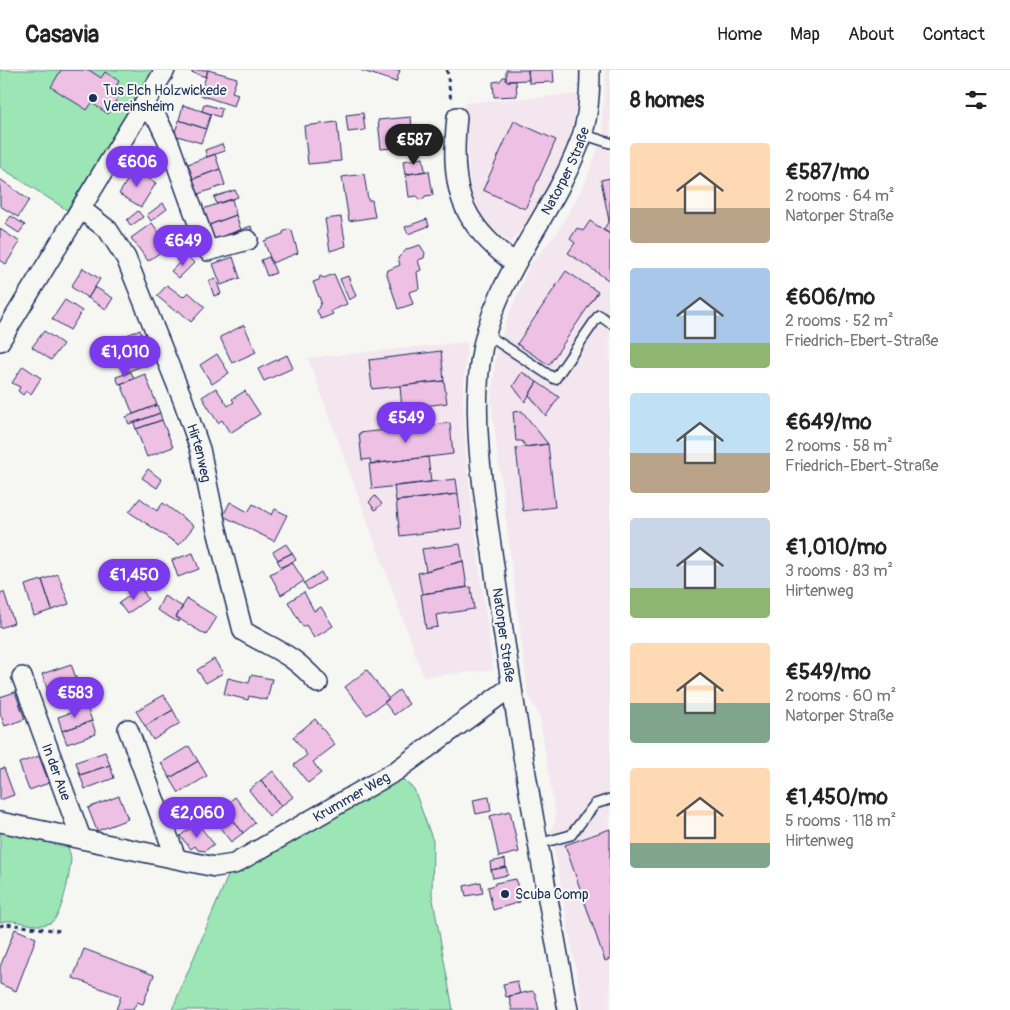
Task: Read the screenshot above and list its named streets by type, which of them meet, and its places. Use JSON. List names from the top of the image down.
{
  "streets": {
    "street": [
      "Natorper Straße",
      "Hirtenweg",
      "In der Aue",
      "Krummer Weg"
    ]
  },
  "crossings": [
    ["Natorper Straße", "Krummer Weg"],
    ["In der Aue", "Krummer Weg"]
  ],
  "places": ["Tus Elch Holzwickede Vereinsheim", "Scuba Comp"],
  "page": {
    "header": "Casavia",
    "nav": [
      "Home",
      "Map",
      "About",
      "Contact"
    ],
    "heading": "8 homes",
    "price": [
      "€587",
      "€606",
      "€649",
      "€1,010",
      "€549",
      "€1,450",
      "€583",
      "€2,060"
    ],
    "list": [
      {
        "name": "€587/mo",
        "note": "2 rooms · 64 m² · Natorper Straße"
      },
      {
        "name": "€606/mo",
        "note": "2 rooms · 52 m² · Friedrich-Ebert-Straße"
      },
      {
        "name": "€649/mo",
        "note": "2 rooms · 58 m² · Friedrich-Ebert-Straße"
      },
      {
        "name": "€1,010/mo",
        "note": "3 rooms · 83 m² · Hirtenweg"
      },
      {
        "name": "€549/mo",
        "note": "2 rooms · 60 m² · Natorper Straße"
      },
      {
        "name": "€1,450/mo",
        "note": "5 rooms · 118 m² · Hirtenweg"
      }
    ]
  }
}
